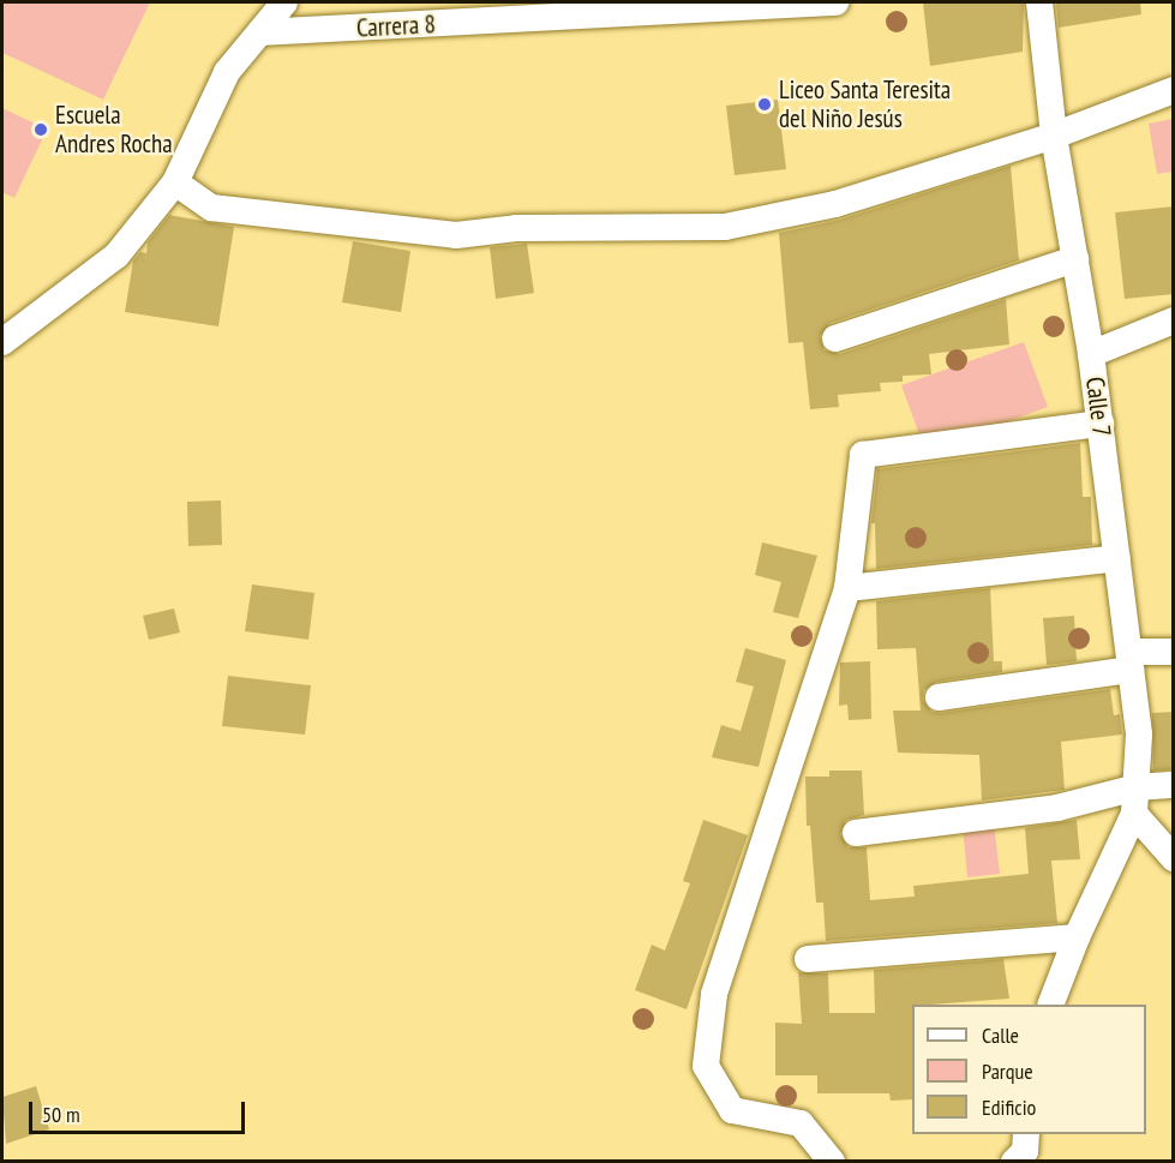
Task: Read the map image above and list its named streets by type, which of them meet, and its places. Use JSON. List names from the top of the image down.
{
  "streets": {
    "street": ["Carrera 8", "Calle 7"]
  },
  "places": ["Liceo Santa Teresita del Niño Jesús", "Escuela Andres Rocha"],
  "legend": ["Calle", "Parque", "Edificio"],
  "scale_bar": "50 m"
}
